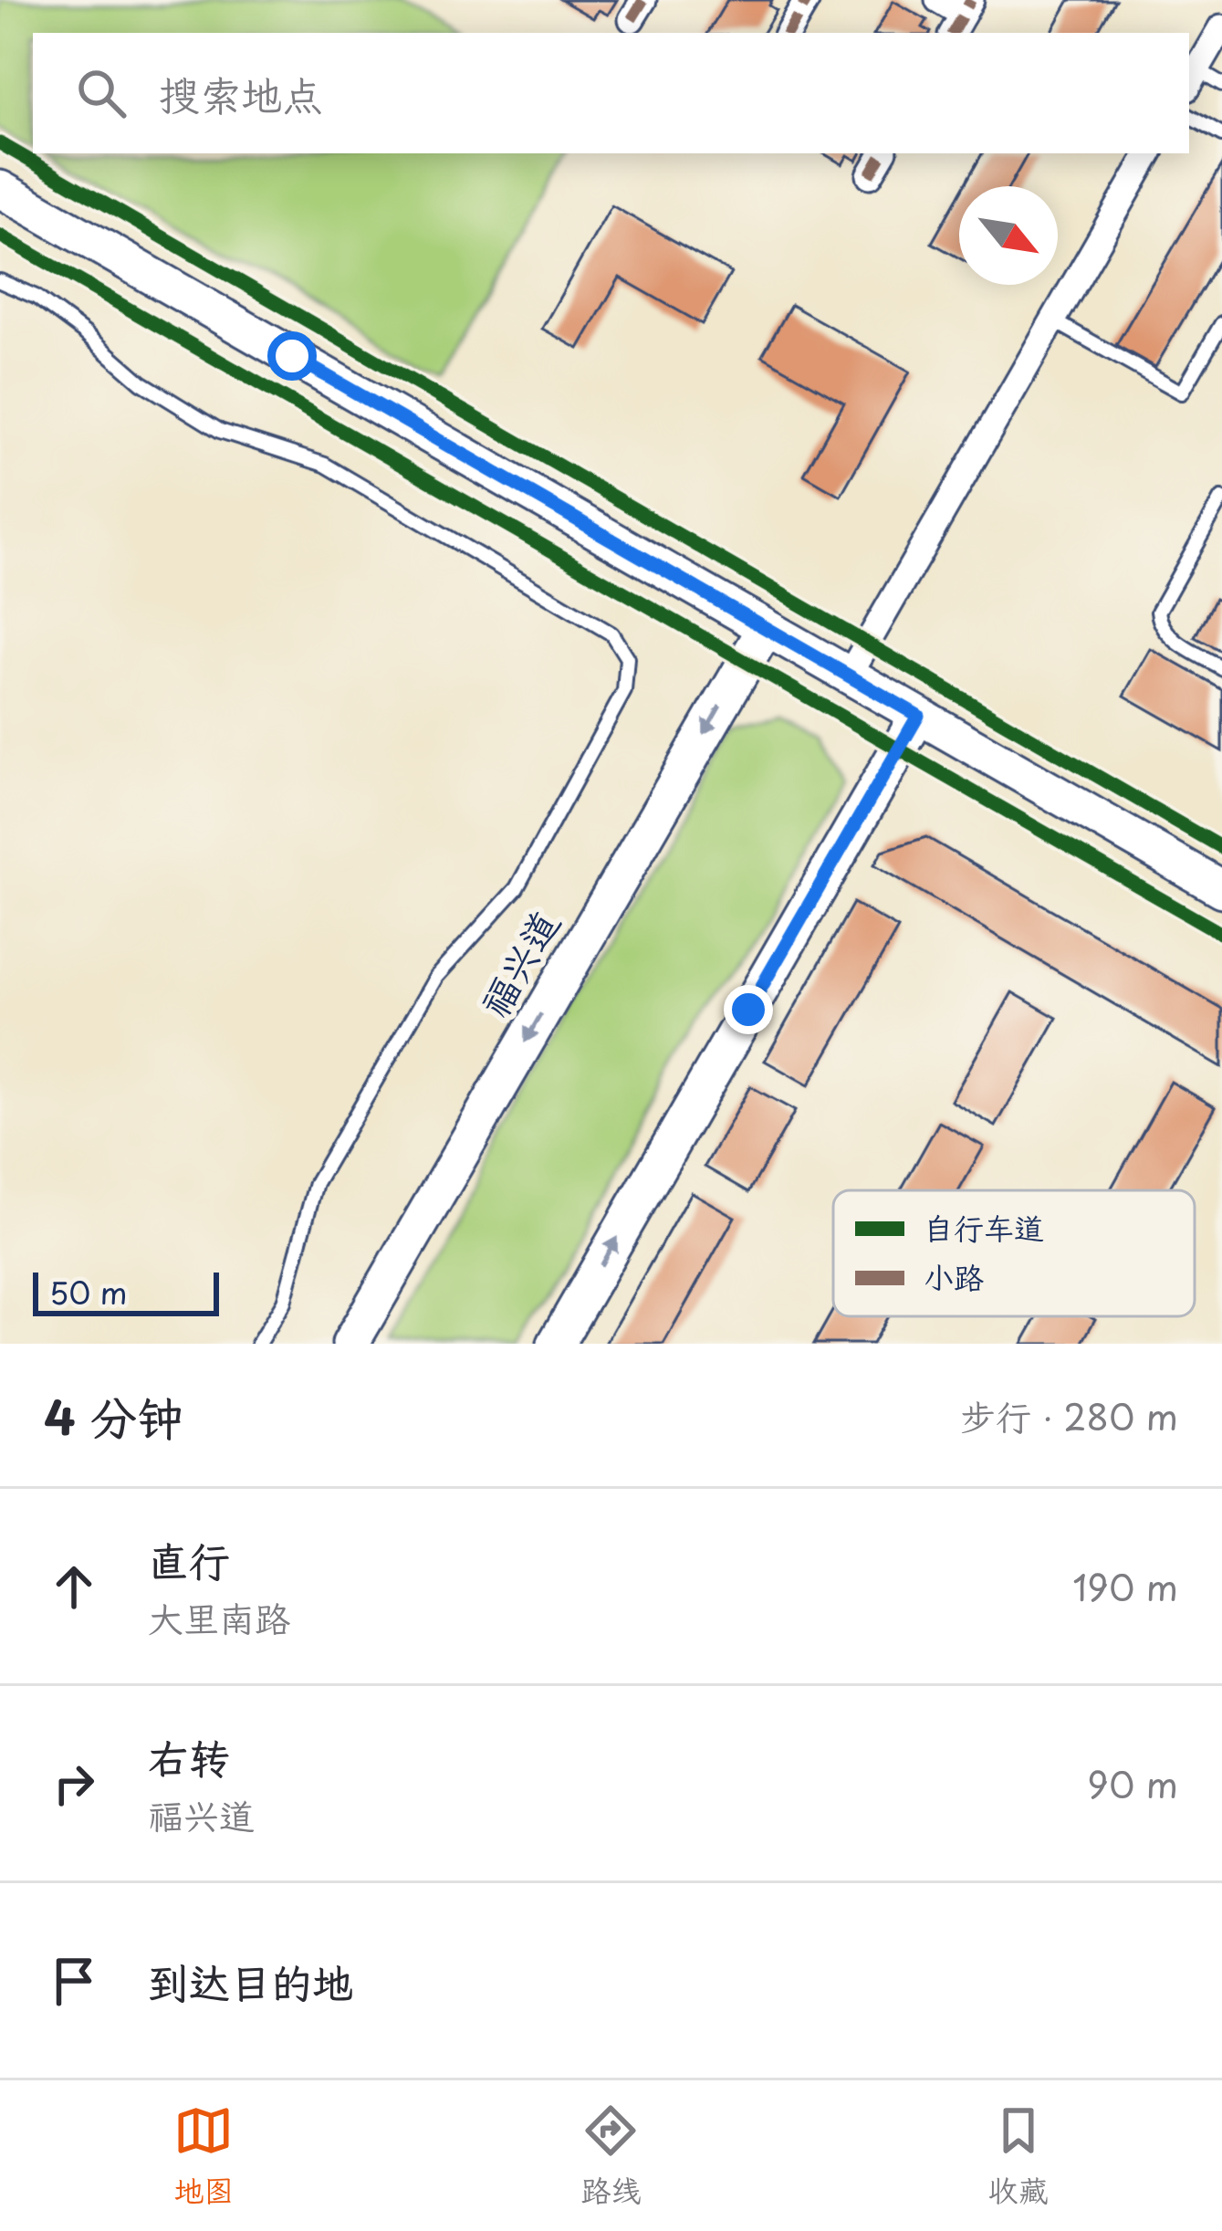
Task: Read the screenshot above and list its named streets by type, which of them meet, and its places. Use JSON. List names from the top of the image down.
{
  "streets": {
    "street": ["福兴道"]
  },
  "legend": ["自行车道", "小路"],
  "scale_bar": "50 m",
  "north": "bottom right",
  "page": {
    "search": "搜索地点",
    "scale": "50 m",
    "heading": ["4 分钟", "步行 · 280 m"],
    "list": [
      ["直行", "大里南路", "190 m"],
      ["右转", "福兴道", "90 m"],
      "到达目的地"
    ],
    "nav": ["地图", "路线", "收藏"]
  }
}
